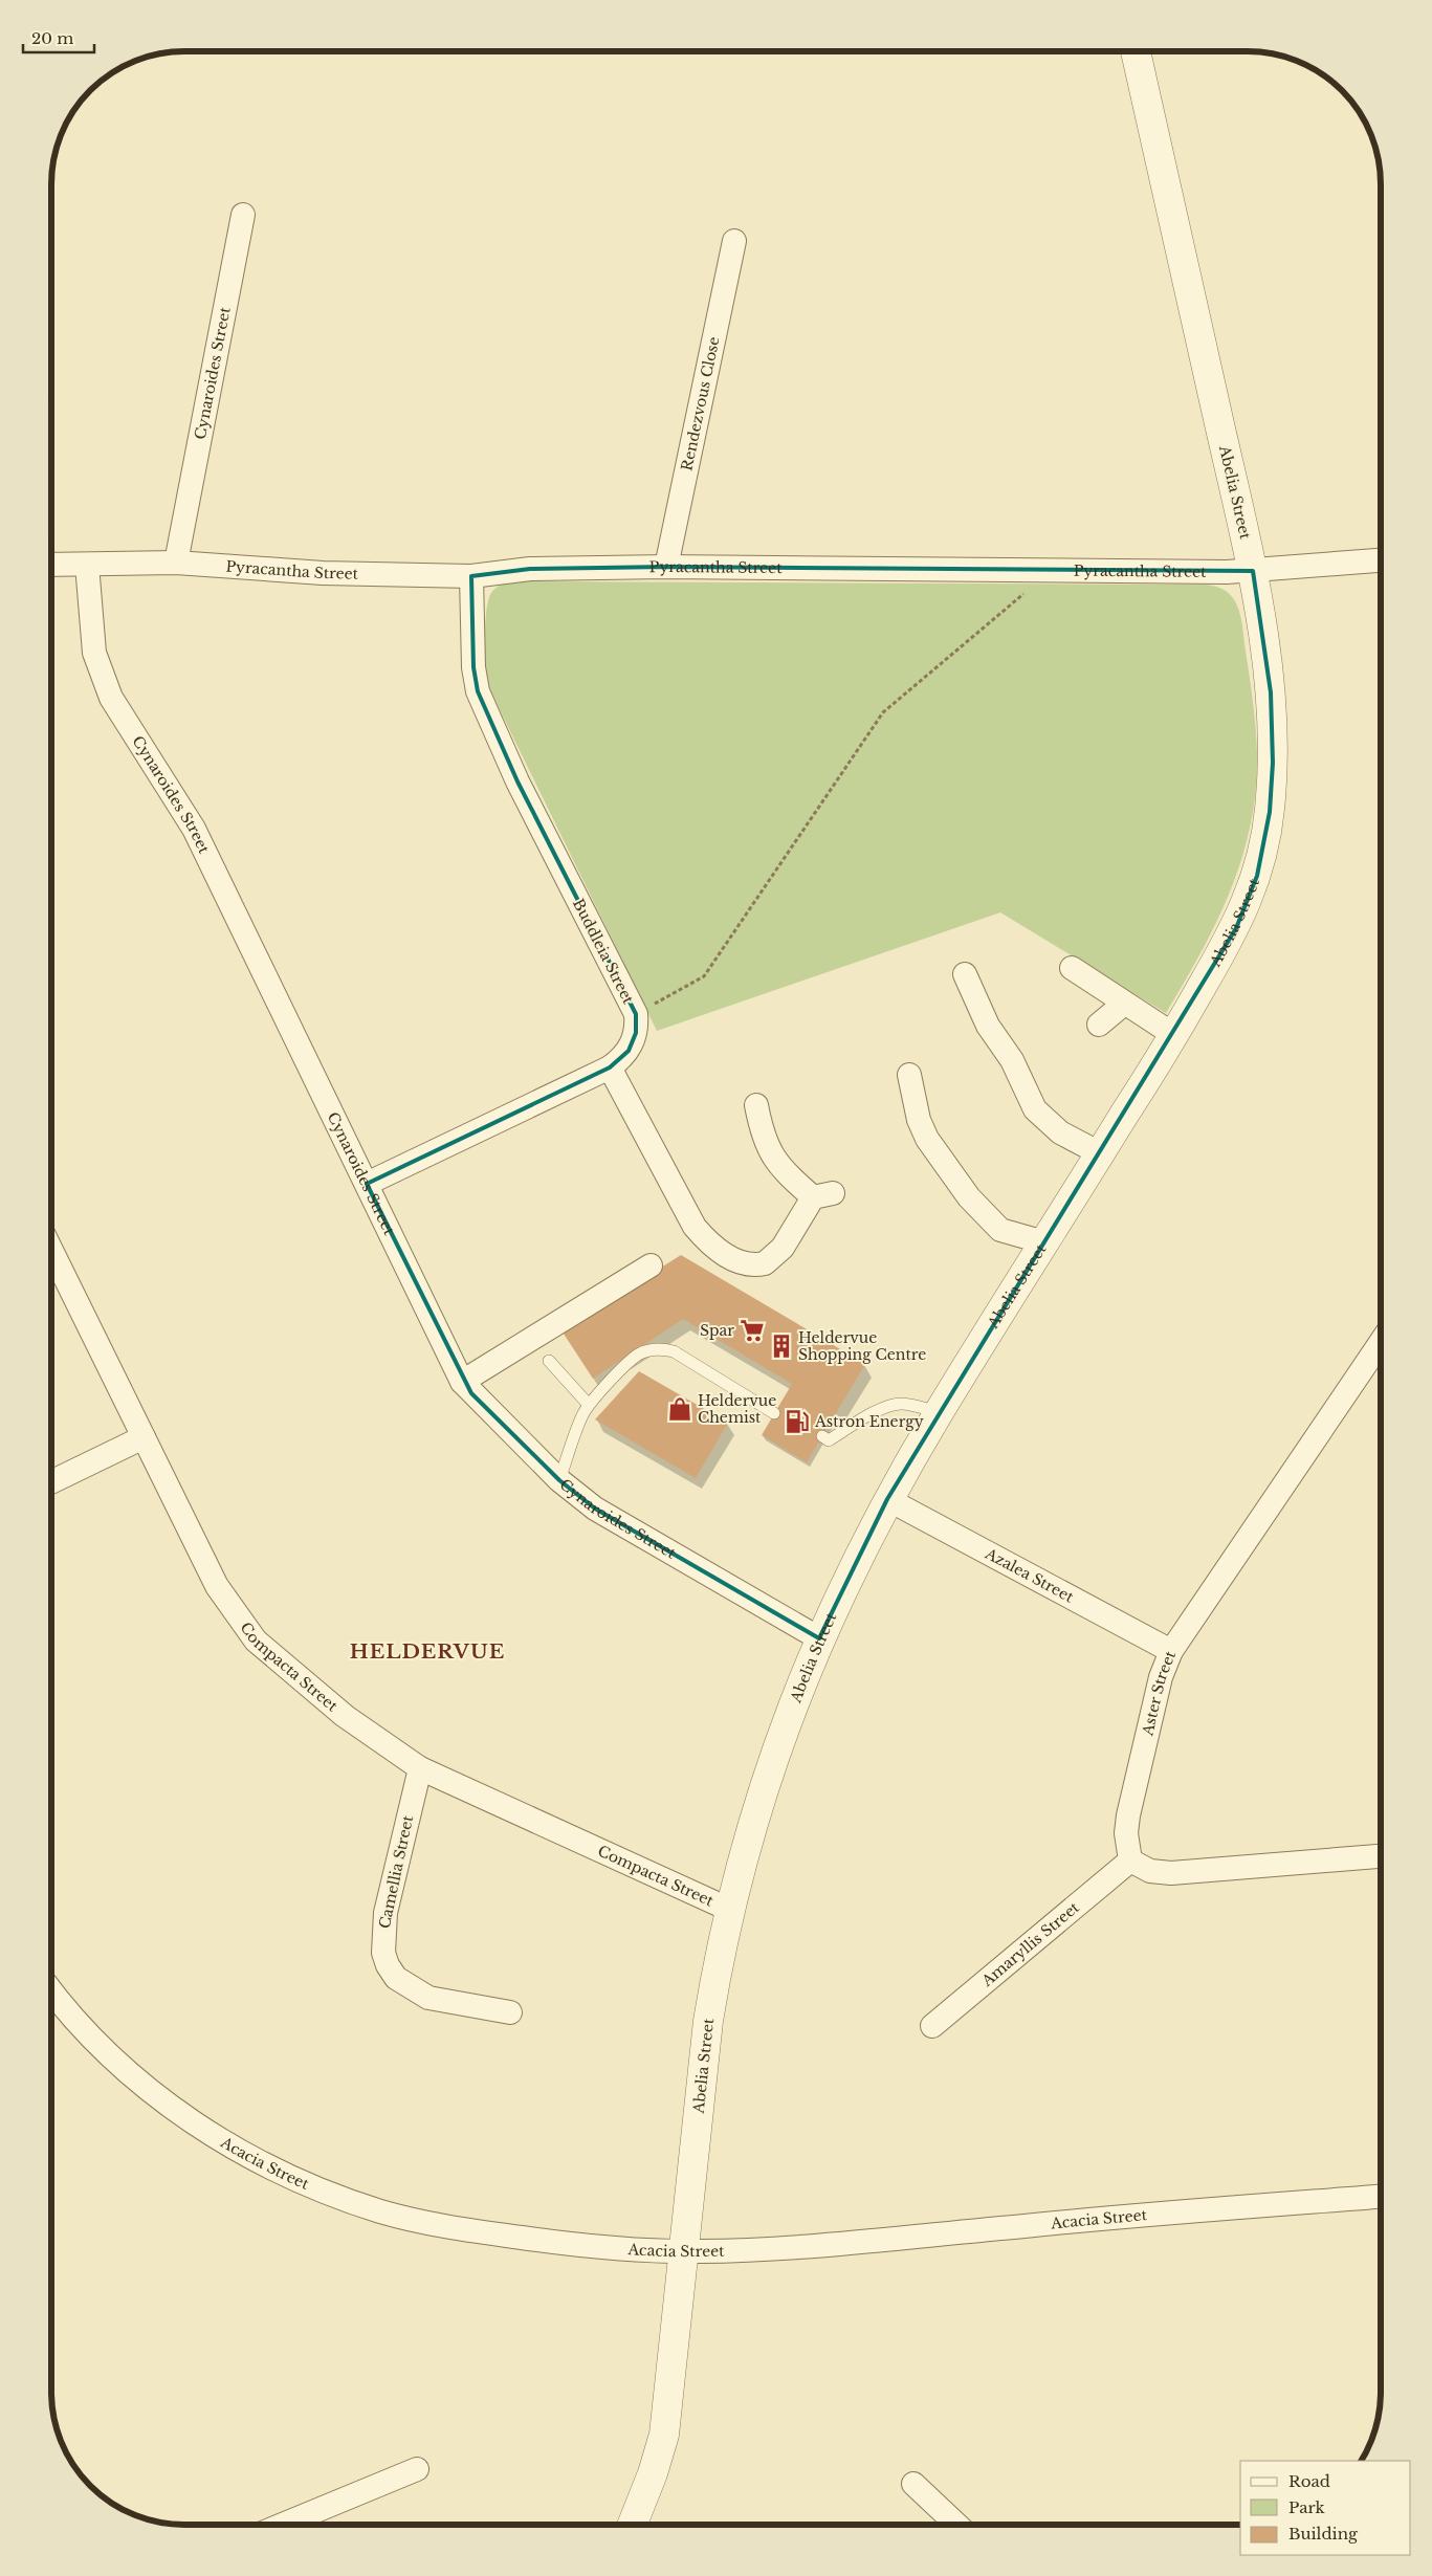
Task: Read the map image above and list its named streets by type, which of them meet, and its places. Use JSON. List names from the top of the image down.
{
  "streets": {
    "street": [
      "Cynaroides Street",
      "Rendezvous Close",
      "Abelia Street",
      "Pyracantha Street",
      "Buddleia Street",
      "Azalea Street",
      "Compacta Street",
      "Aster Street",
      "Camellia Street",
      "Amaryllis Street",
      "Acacia Street"
    ]
  },
  "crossings": [
    ["Cynaroides Street", "Abelia Street"],
    ["Cynaroides Street", "Pyracantha Street"],
    ["Cynaroides Street", "Buddleia Street"],
    ["Rendezvous Close", "Pyracantha Street"],
    ["Abelia Street", "Pyracantha Street"],
    ["Abelia Street", "Azalea Street"],
    ["Abelia Street", "Compacta Street"],
    ["Abelia Street", "Acacia Street"],
    ["Pyracantha Street", "Buddleia Street"],
    ["Azalea Street", "Aster Street"],
    ["Compacta Street", "Camellia Street"],
    ["Aster Street", "Amaryllis Street"]
  ],
  "districts": ["HELDERVUE"],
  "places": {
    "supermarket": ["Spar"],
    "building": ["Heldervue Shopping Centre"],
    "shop": ["Heldervue Chemist"],
    "fuel station": ["Astron Energy"]
  },
  "legend": ["Road", "Park", "Building"],
  "scale_bar": "20 m"
}
